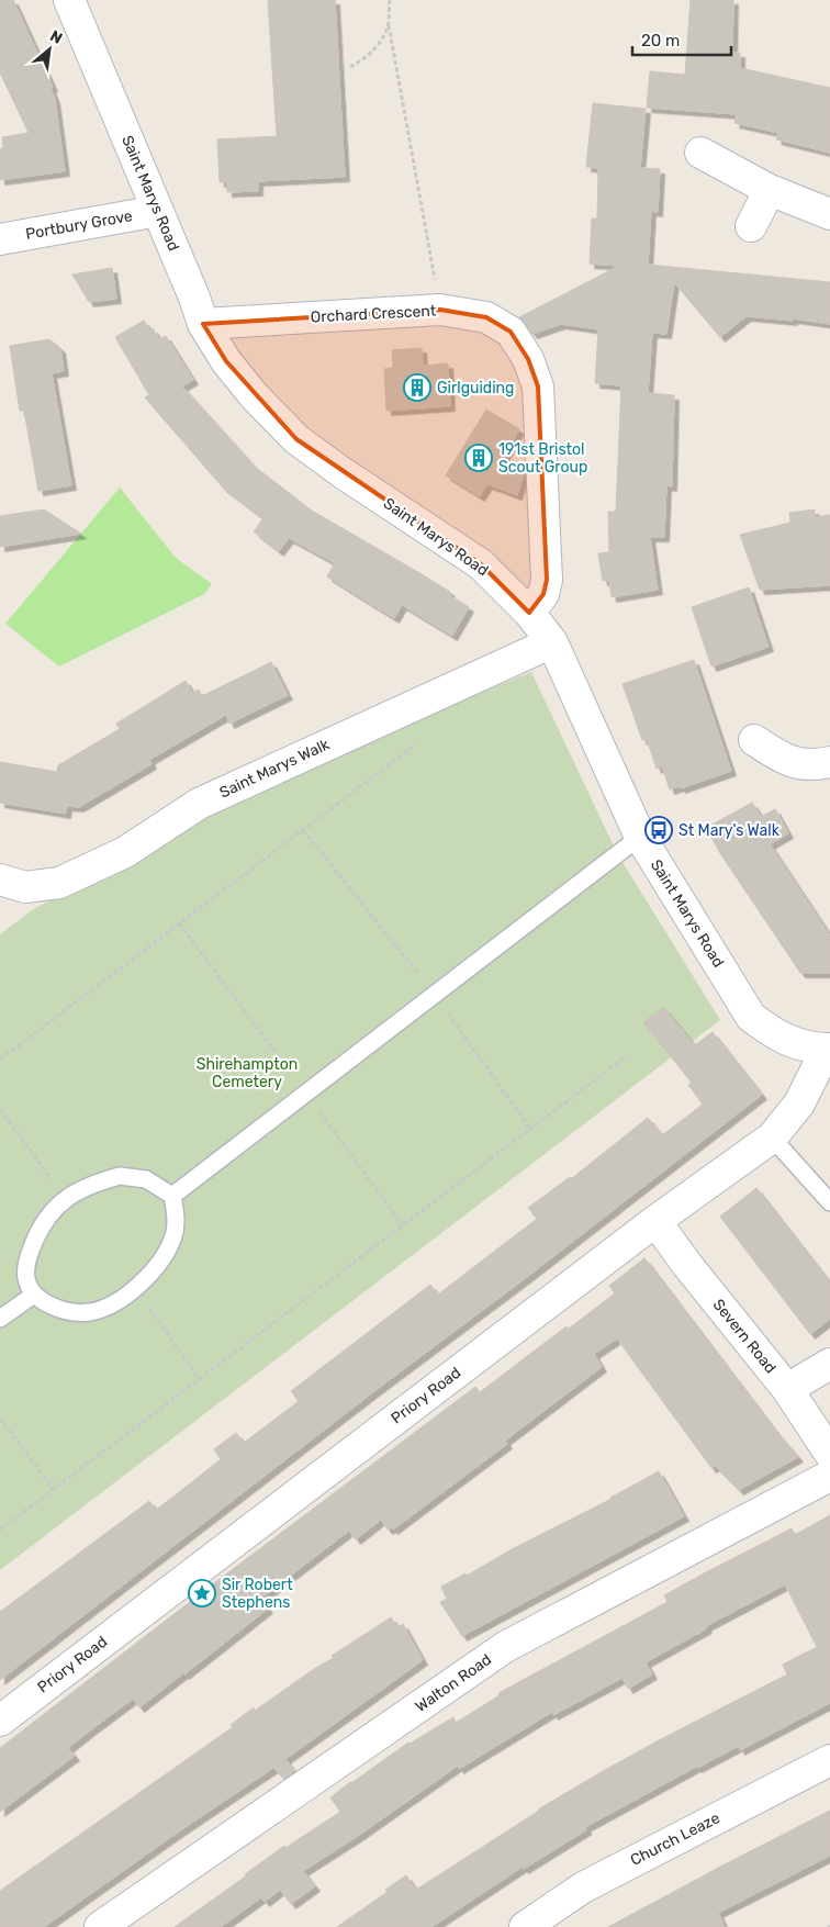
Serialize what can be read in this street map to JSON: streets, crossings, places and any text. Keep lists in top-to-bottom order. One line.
{"streets":{"street":["Saint Marys Road","Portbury Grove","Orchard Crescent","Saint Marys Walk","Severn Road","Priory Road","Walton Road","Church Leaze"]},"crossings":[["Saint Marys Road","Portbury Grove"],["Saint Marys Road","Orchard Crescent"],["Saint Marys Road","Saint Marys Walk"],["Saint Marys Road","Priory Road"],["Severn Road","Priory Road"]],"parks":["Shirehampton Cemetery"],"places":{"building":["Girlguiding","191st Bristol Scout Group"],"bus stop":["St Mary's Walk"],"place":["Sir Robert Stephens"]},"scale_bar":"20 m","north":"top right"}
